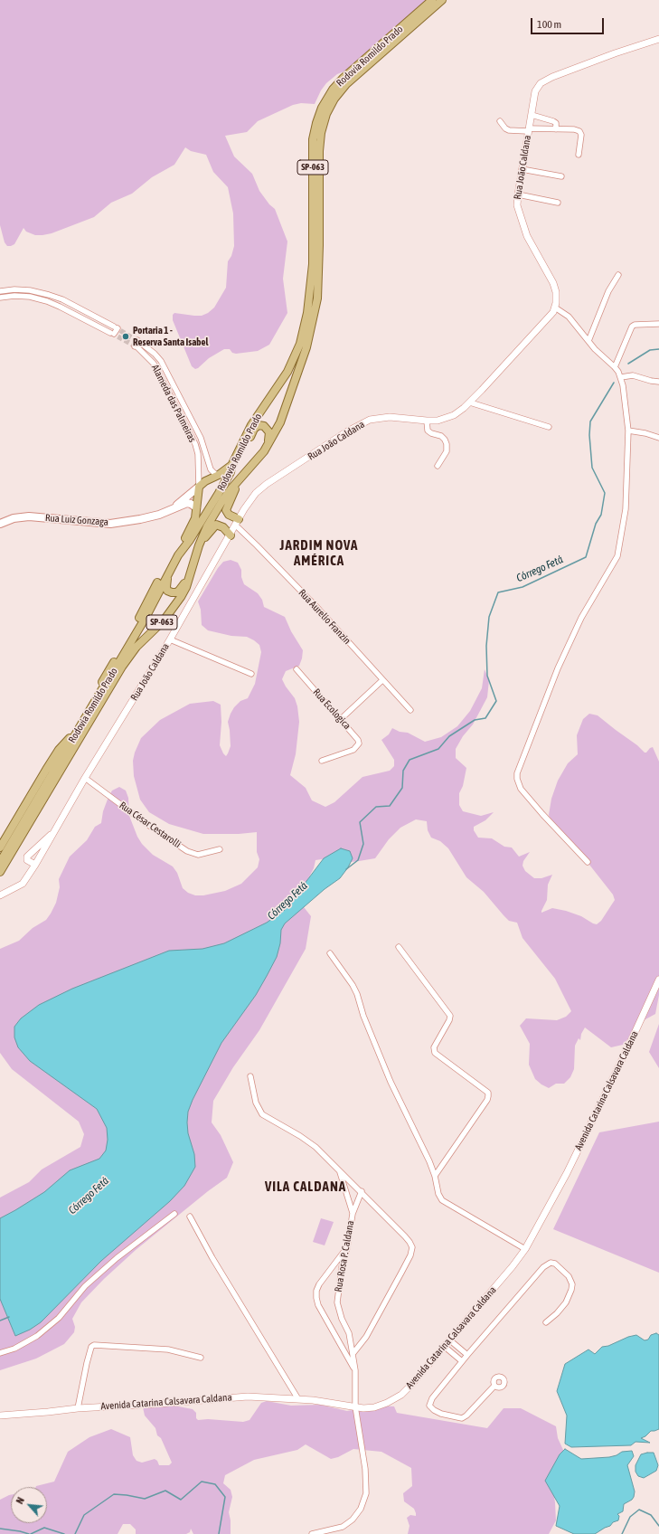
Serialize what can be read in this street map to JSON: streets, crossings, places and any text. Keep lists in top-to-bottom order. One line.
{"streets":{"main road":["Rodovia Romildo Prado","SP-063","Rua Luiz Gonzaga"],"street":["Rua João Caldana","Alameda das Palmeiras","Rua Aurelio Franzin","Rua Ecologica","Rua César Cestarolli","Avenida Catarina Calsavara Caldana","Rua Rosa P. Caldana"]},"crossings":[["Rua João Caldana","Rua Aurelio Franzin"],["Rua João Caldana","Rua César Cestarolli"],["Alameda das Palmeiras","Rua Luiz Gonzaga"],["Avenida Catarina Calsavara Caldana","Rua Rosa P. Caldana"]],"districts":["JARDIM NOVA AMÉRICA","VILA CALDANA"],"water":["Córrego Fetá"],"places":["Portaria 1 - Reserva Santa Isabel"],"scale_bar":"100 m","north":"top left"}
